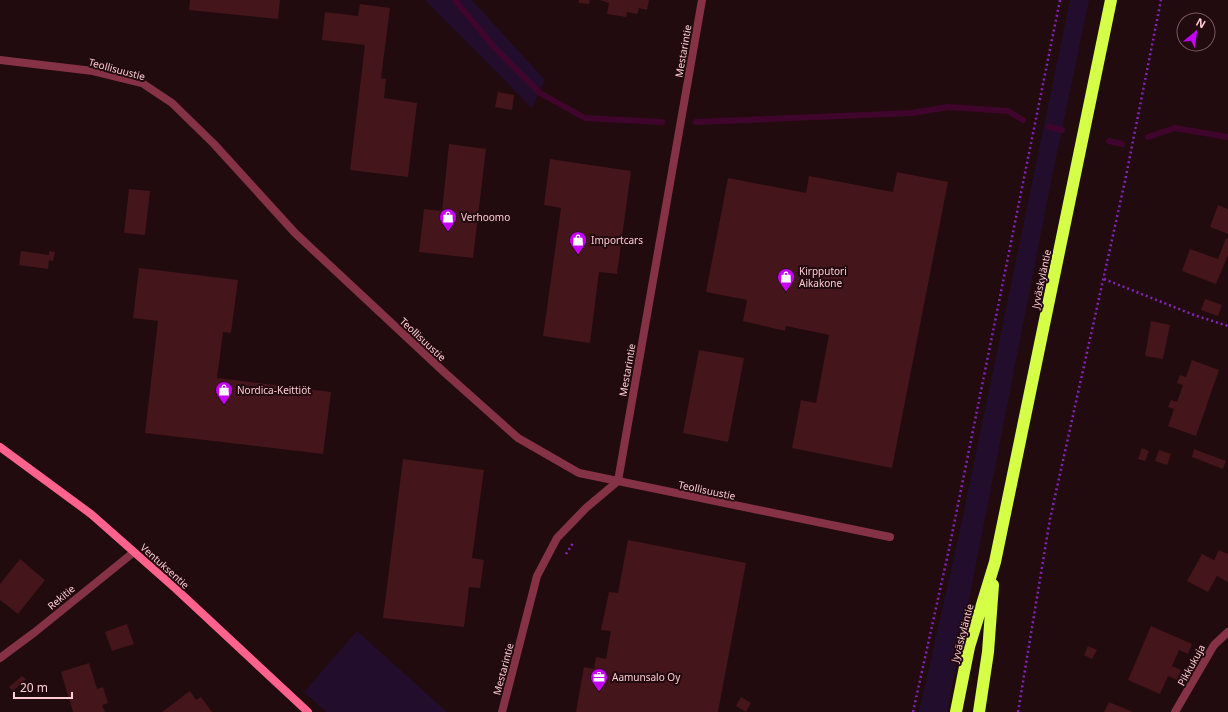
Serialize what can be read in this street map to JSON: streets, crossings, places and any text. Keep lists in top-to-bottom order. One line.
{"streets":{"highway":["Jyväskyläntie"],"main road":["Ventuksentie"],"street":["Mestarintie","Teollisuustie","Rekitie","Pikkukuja"]},"crossings":[["Mestarintie","Teollisuustie"],["Ventuksentie","Rekitie"]],"places":{"shop":["Verhoomo","Importcars","Kirpputori Aikakone","Nordica-Keittiöt"],"office":["Aamunsalo Oy"]},"scale_bar":"20 m","north":"top right"}
